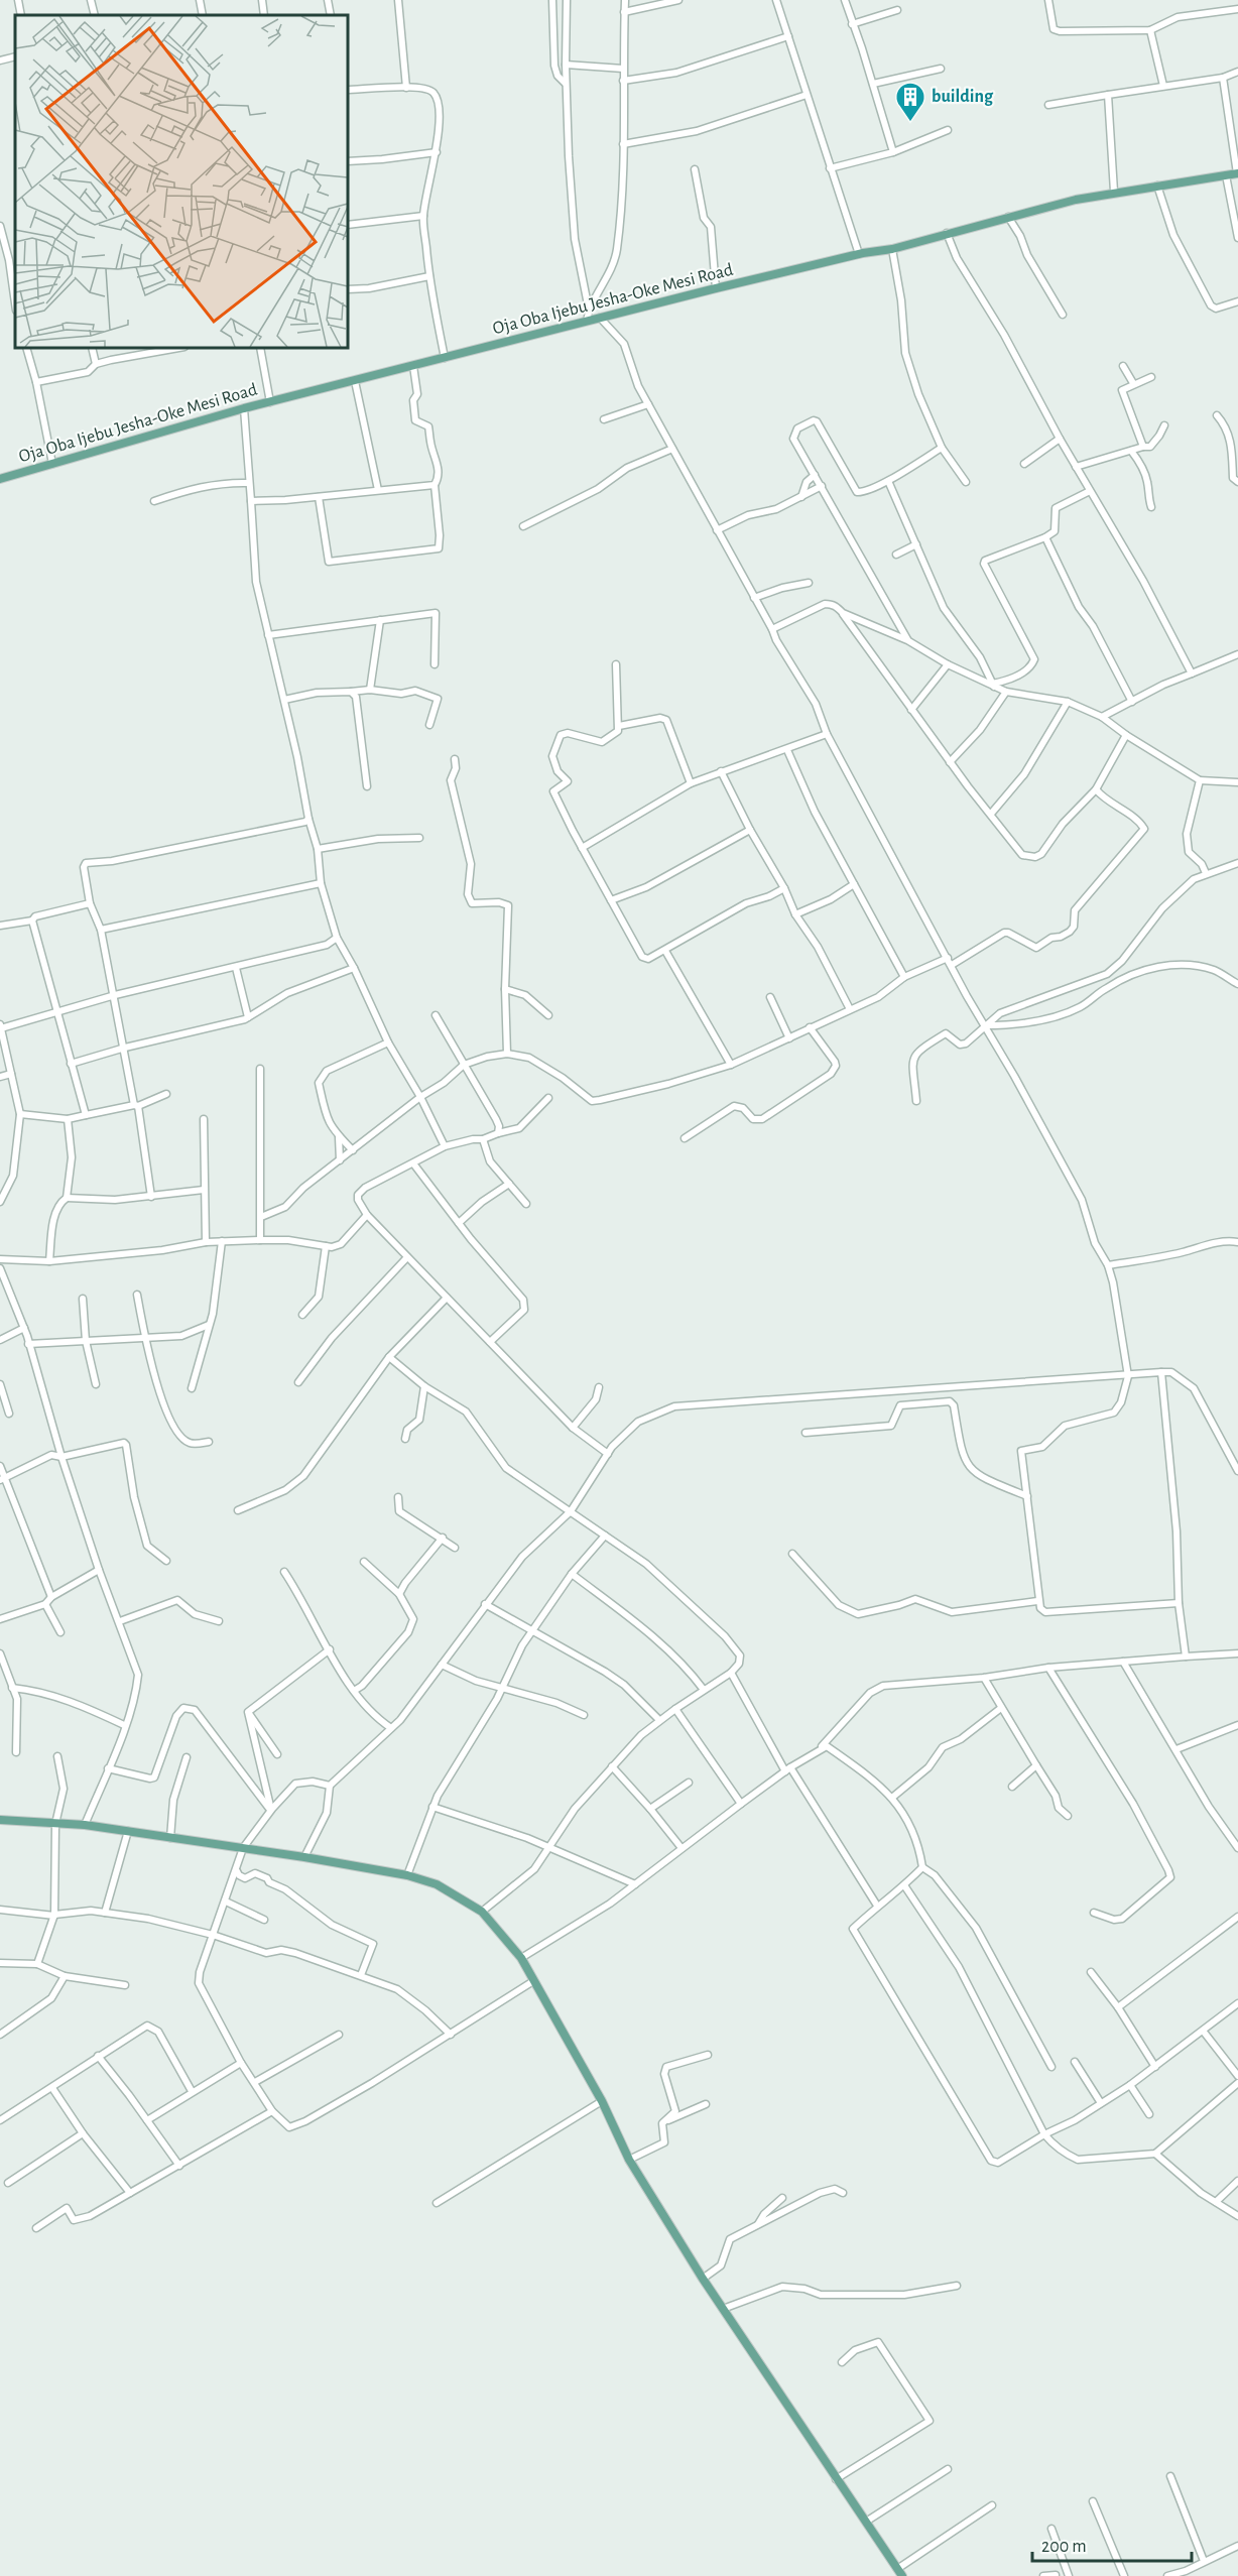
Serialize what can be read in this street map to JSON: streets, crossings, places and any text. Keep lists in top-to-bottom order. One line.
{"streets":{"main road":["Oja Oba Ijebu Jesha-Oke Mesi Road"]},"places":{"building":["building"]},"scale_bar":"200 m"}
